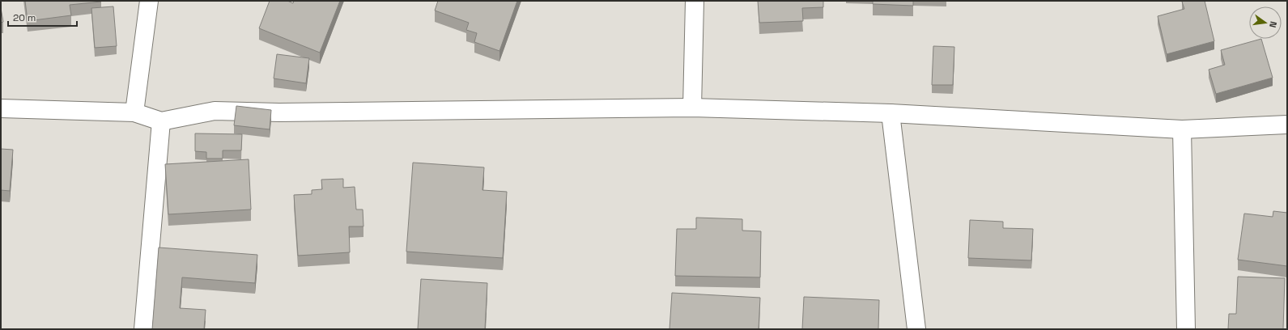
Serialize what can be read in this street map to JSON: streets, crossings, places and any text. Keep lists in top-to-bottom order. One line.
{"scale_bar":"20 m","north":"right"}
